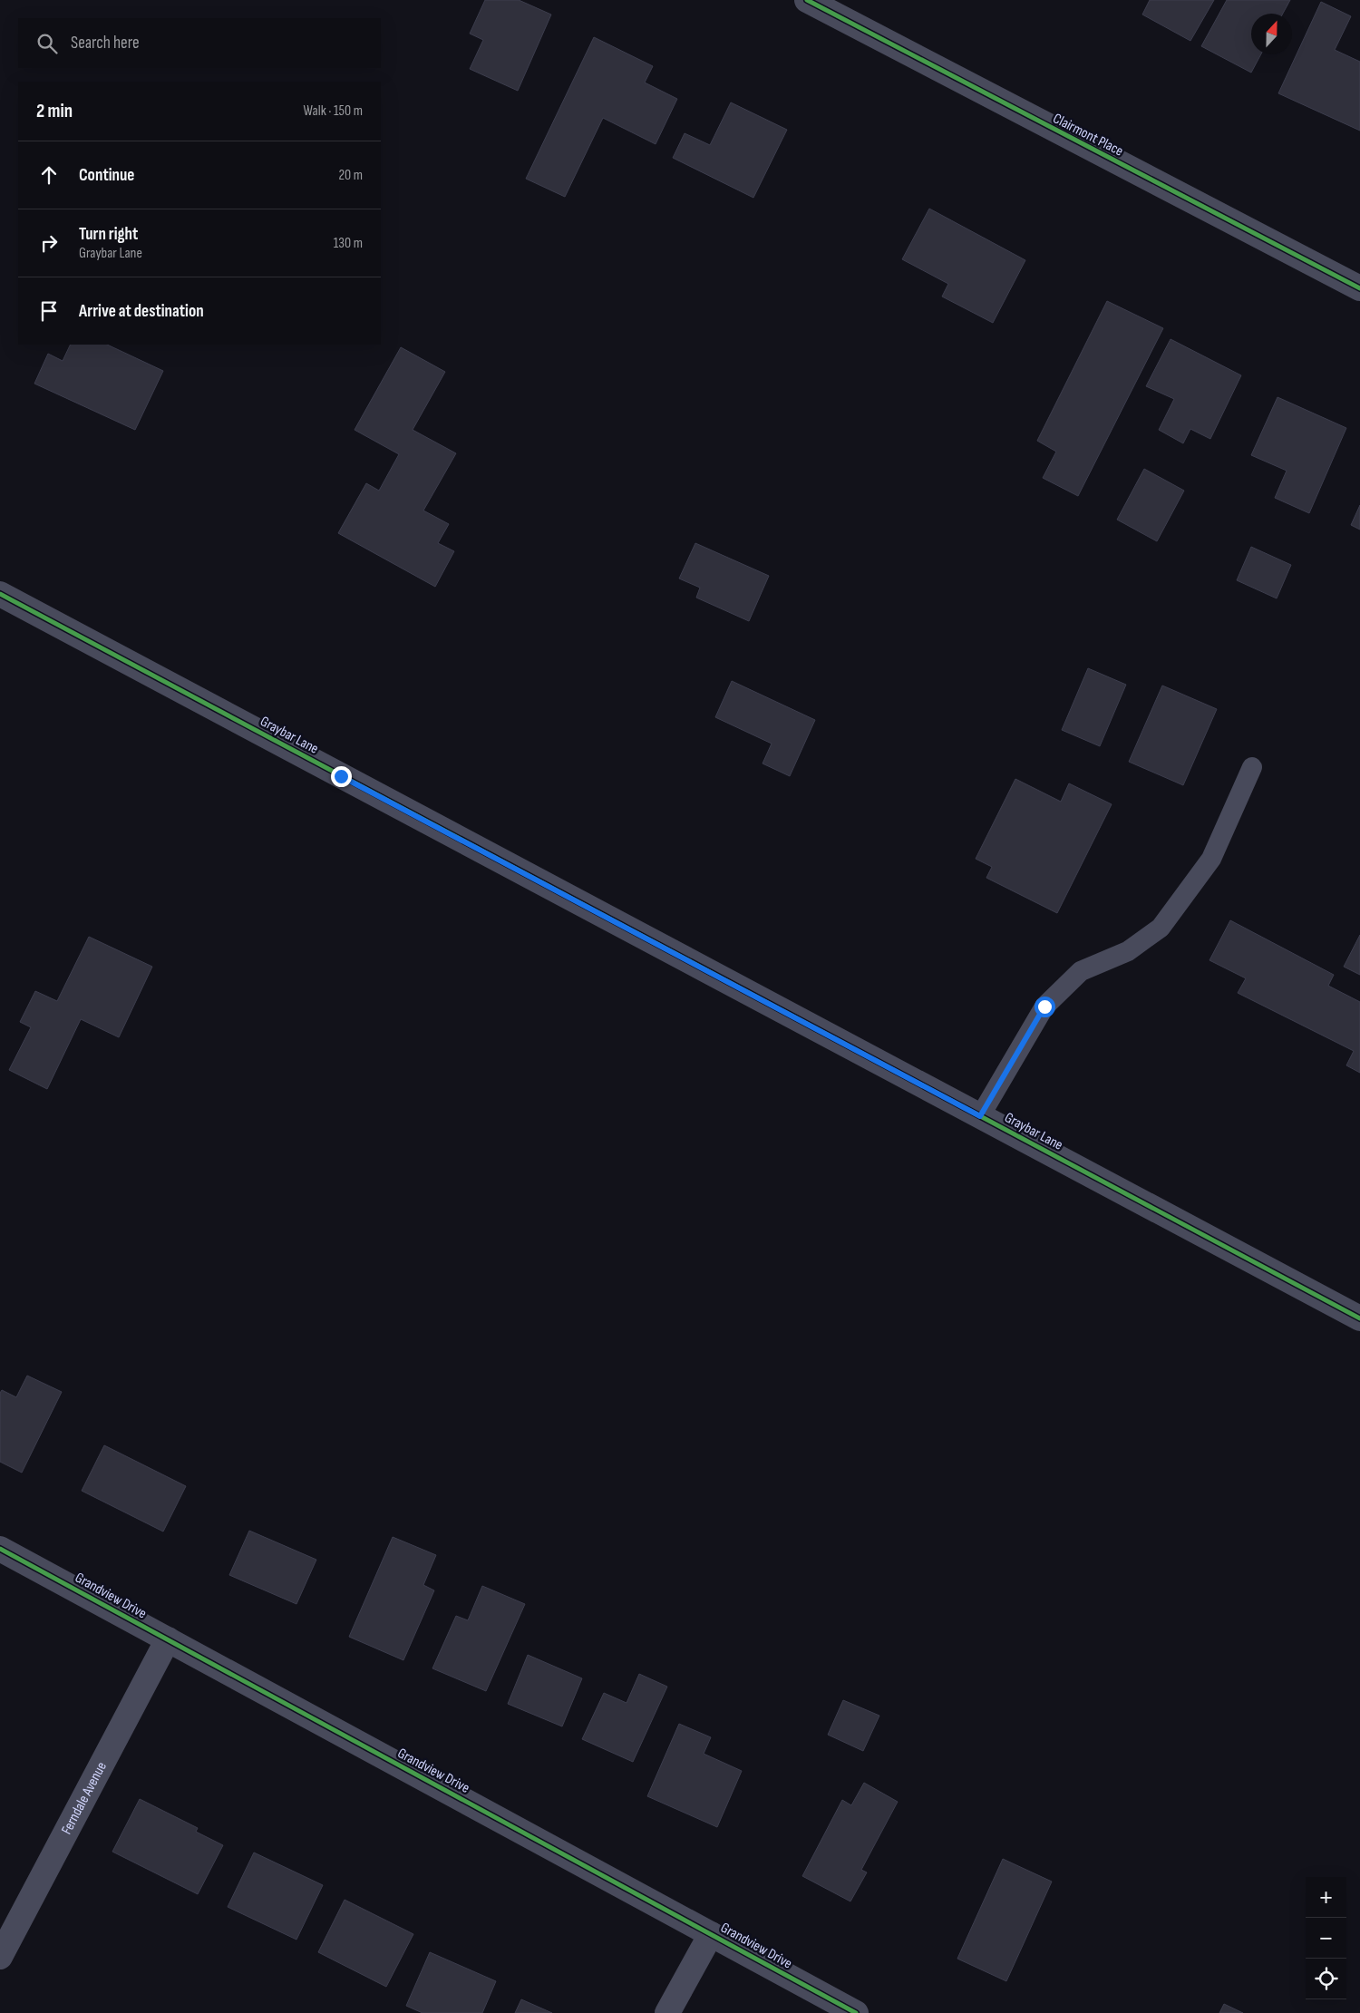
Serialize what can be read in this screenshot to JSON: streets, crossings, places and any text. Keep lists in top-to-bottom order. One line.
{"streets":{"street":["Clairmont Place","Graybar Lane","Grandview Drive","Ferndale Avenue"]},"crossings":[["Grandview Drive","Ferndale Avenue"]],"north":"top","page":{"search":"Search here","heading":["2 min","Walk · 150 m"],"list":[["Continue","20 m"],["Turn right","Graybar Lane","130 m"],"Arrive at destination"],"map_buttons":["+","−"]}}
